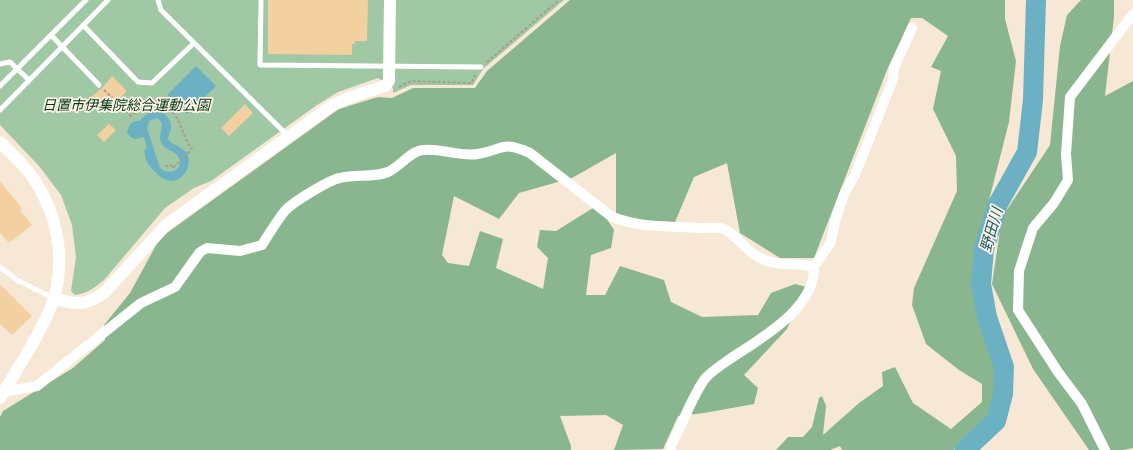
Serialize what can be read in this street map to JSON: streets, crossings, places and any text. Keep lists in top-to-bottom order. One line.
{"water":["野田川"],"parks":["日置市伊集院総合運動公園"]}
